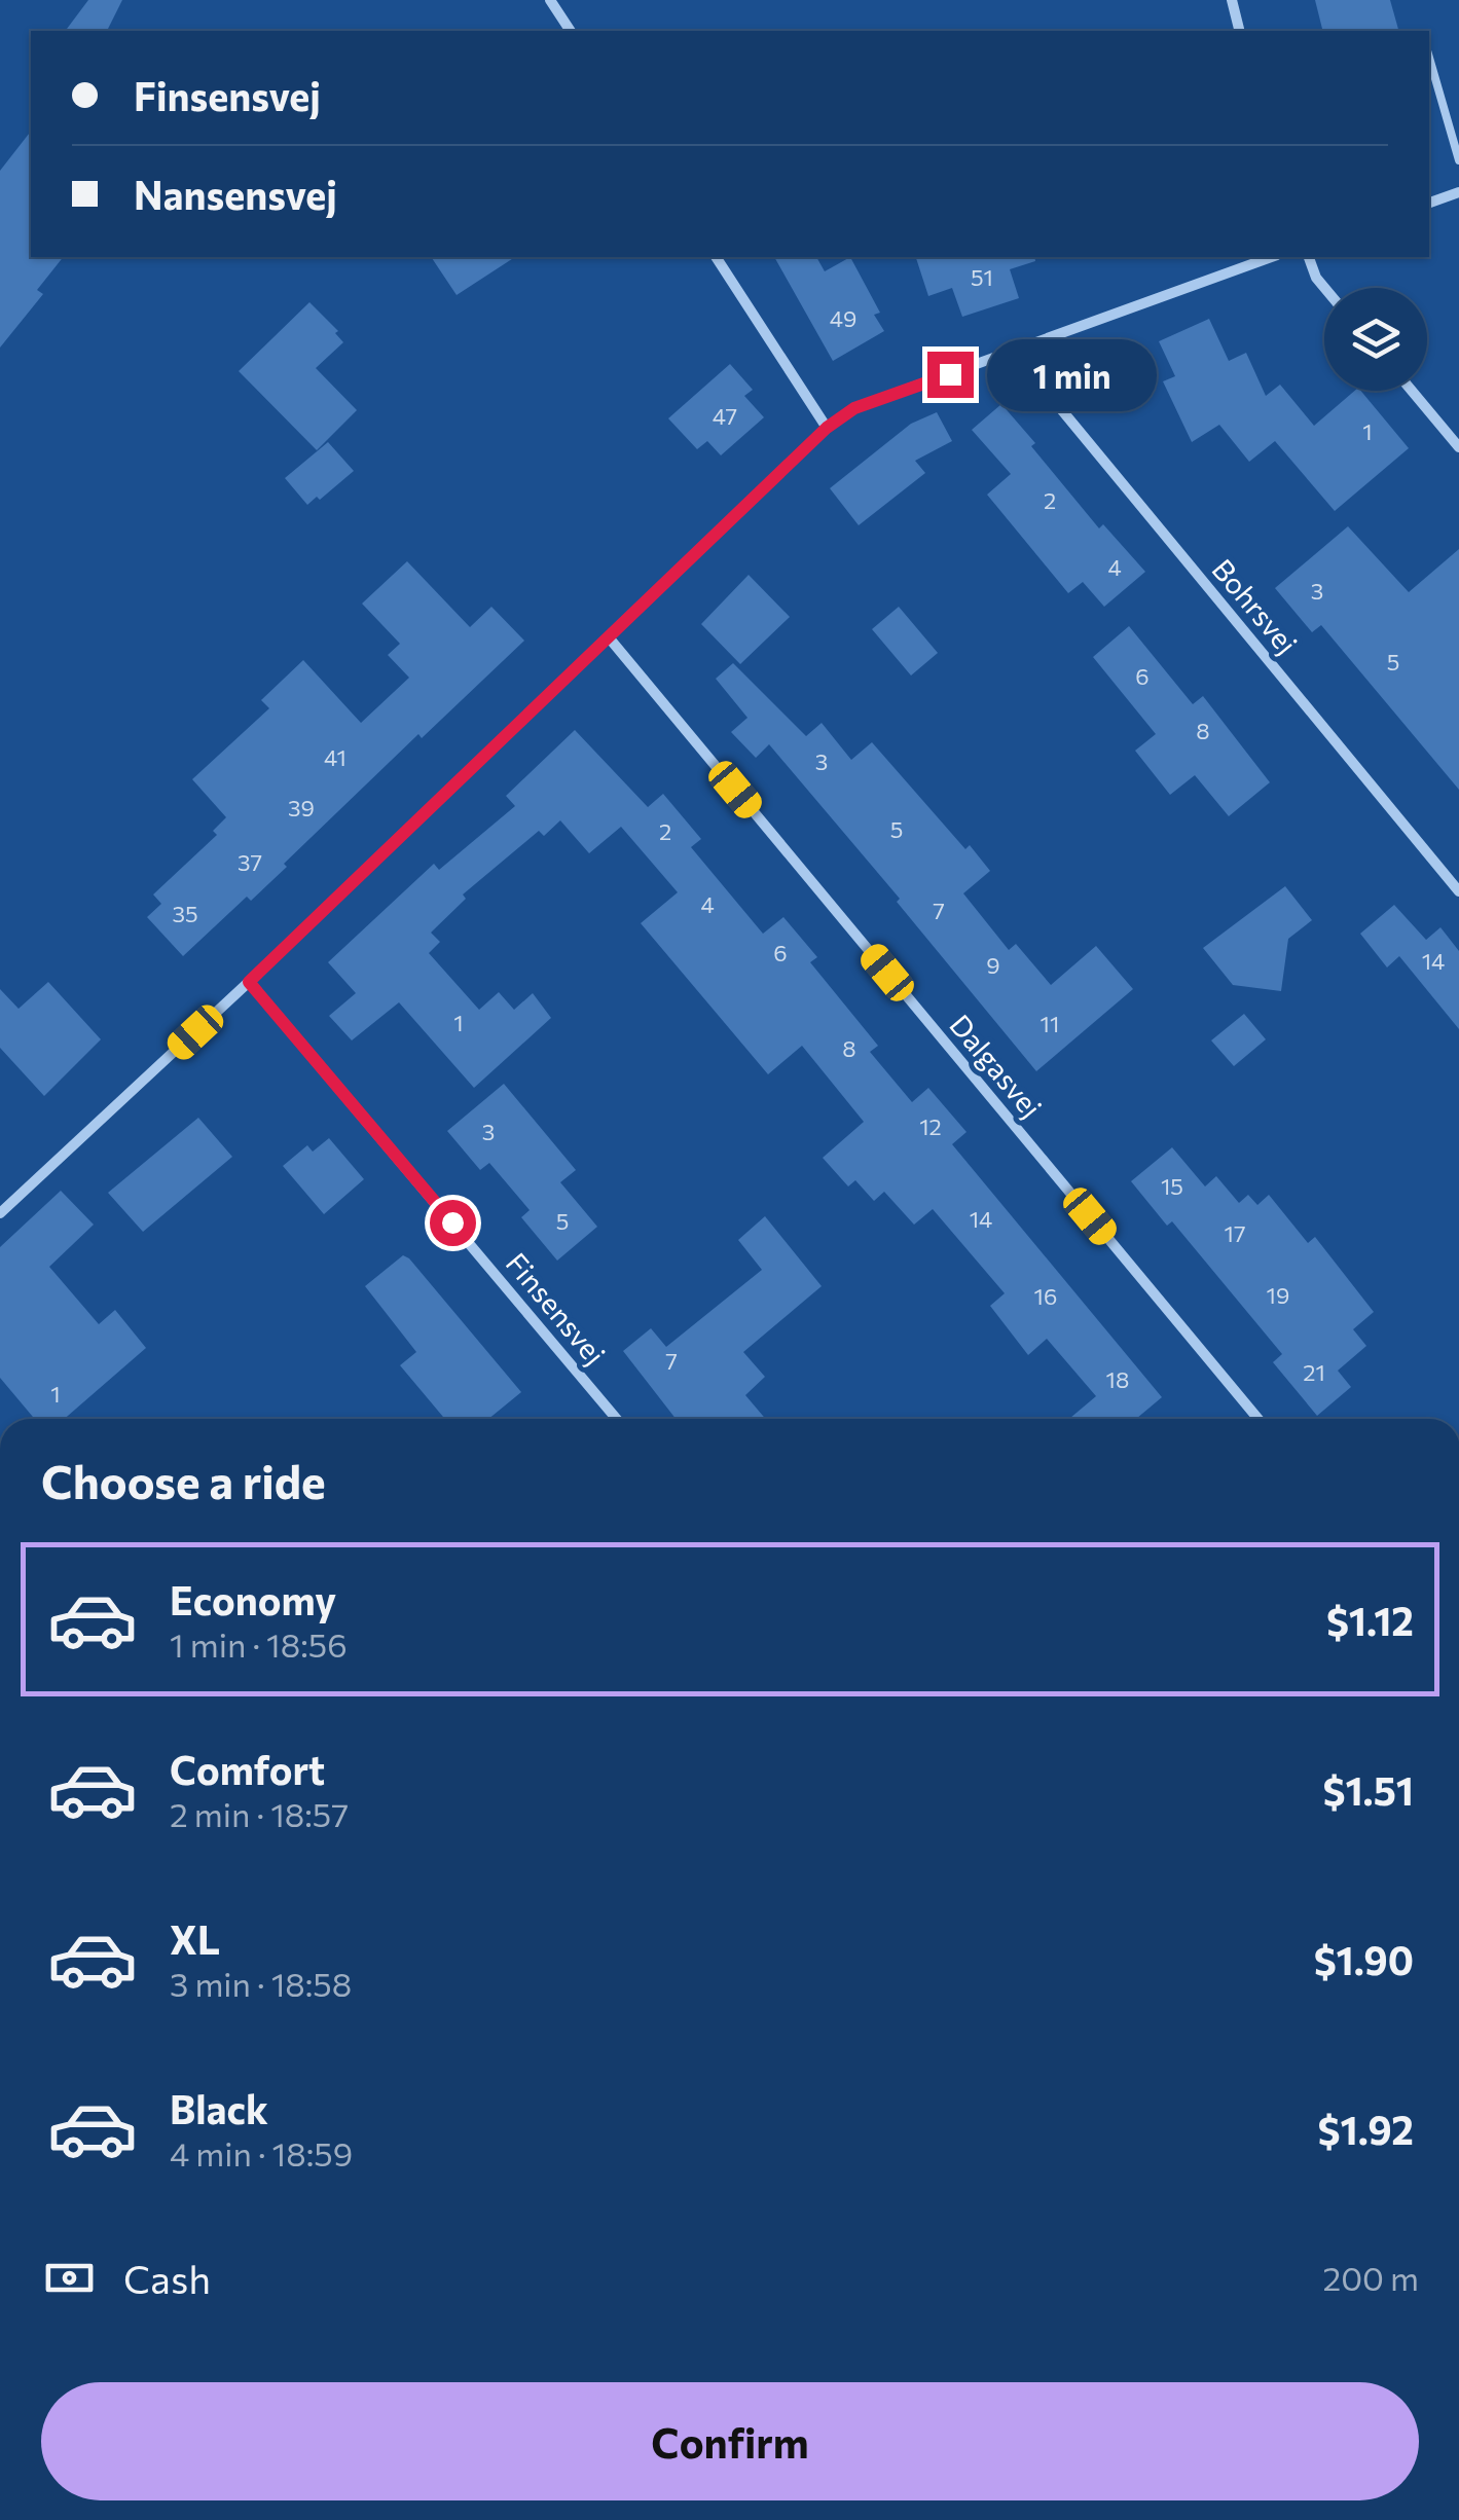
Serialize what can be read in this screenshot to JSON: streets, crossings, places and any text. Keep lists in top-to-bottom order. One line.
{"streets":{"street":["Bohrsvej","Dalgasvej","Finsensvej"]},"house_numbers":["51","49","47","1","2","4","3","5","6","8","41","3","39","5","2","37","4","7","35","6","14","9","1","11","8","12","3","15","14","5","17","19","16","7","21","18","1"],"page":{"banner":["Finsensvej","Nansensvej"],"bubble":"1 min","heading":"Choose a ride","list":[{"name":"Economy","note":"1 min · 18:56","value":"$1.12"},{"name":"Comfort","note":"2 min · 18:57","value":"$1.51"},{"name":"XL","note":"3 min · 18:58","value":"$1.90"},{"name":"Black","note":"4 min · 18:59","value":"$1.92"}],"pay":["Cash","200 m"],"buttons":"Confirm"}}
